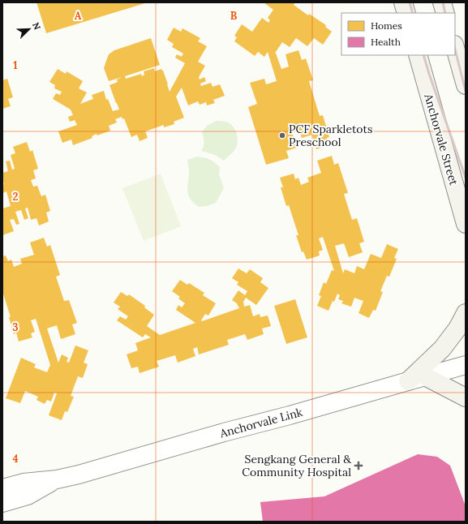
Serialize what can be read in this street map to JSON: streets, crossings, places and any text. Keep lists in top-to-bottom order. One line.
{"streets":{"street":["Anchorvale Street","Anchorvale Link"]},"places":{"other":["PCF Sparkletots Preschool"],"health":["Sengkang General & Community Hospital"]},"legend":["Homes","Health"],"north":"top right","grid":{"columns":["A","B"],"rows":["1","2","3","4"]}}
